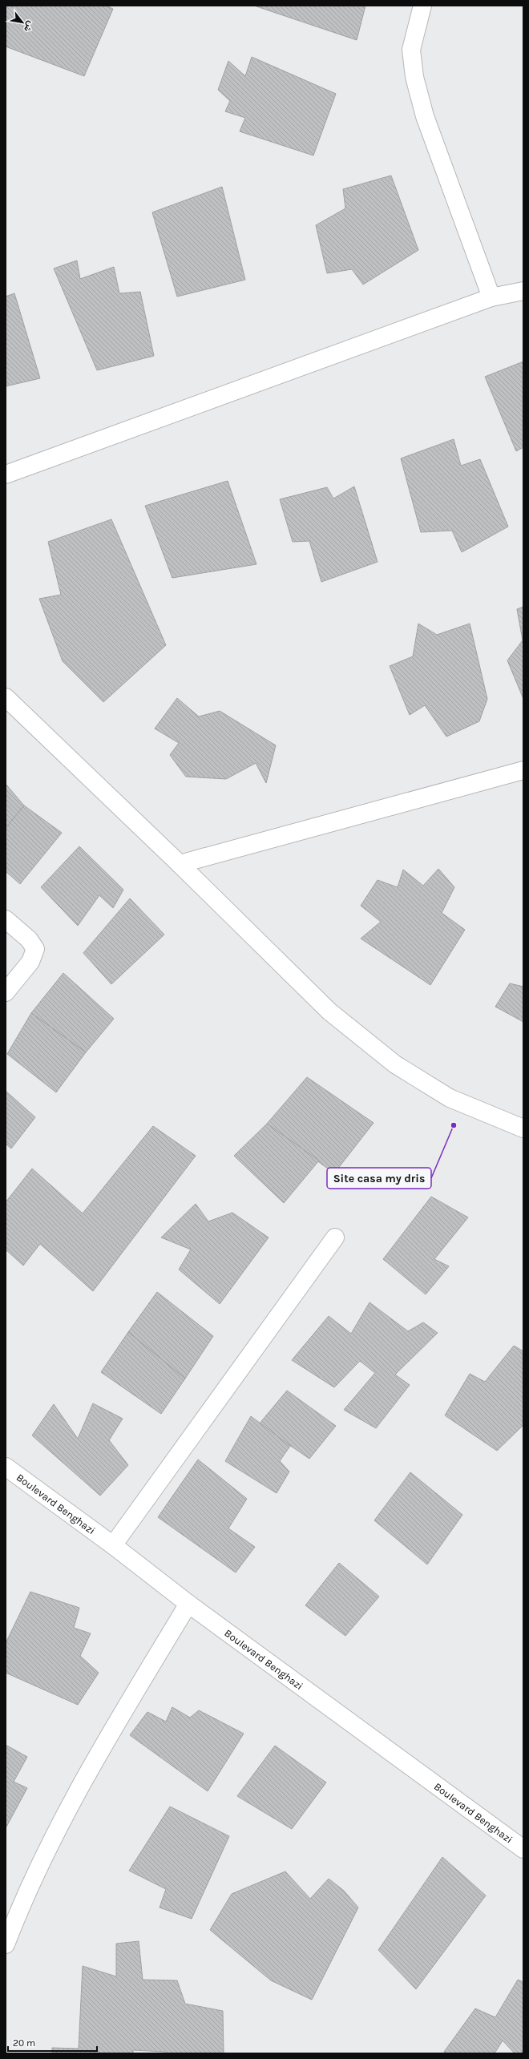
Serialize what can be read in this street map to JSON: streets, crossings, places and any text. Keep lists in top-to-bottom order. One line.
{"streets":{"street":["Boulevard Benghazi"]},"places":["Site casa my dris"],"scale_bar":"20 m","north":"bottom right"}
